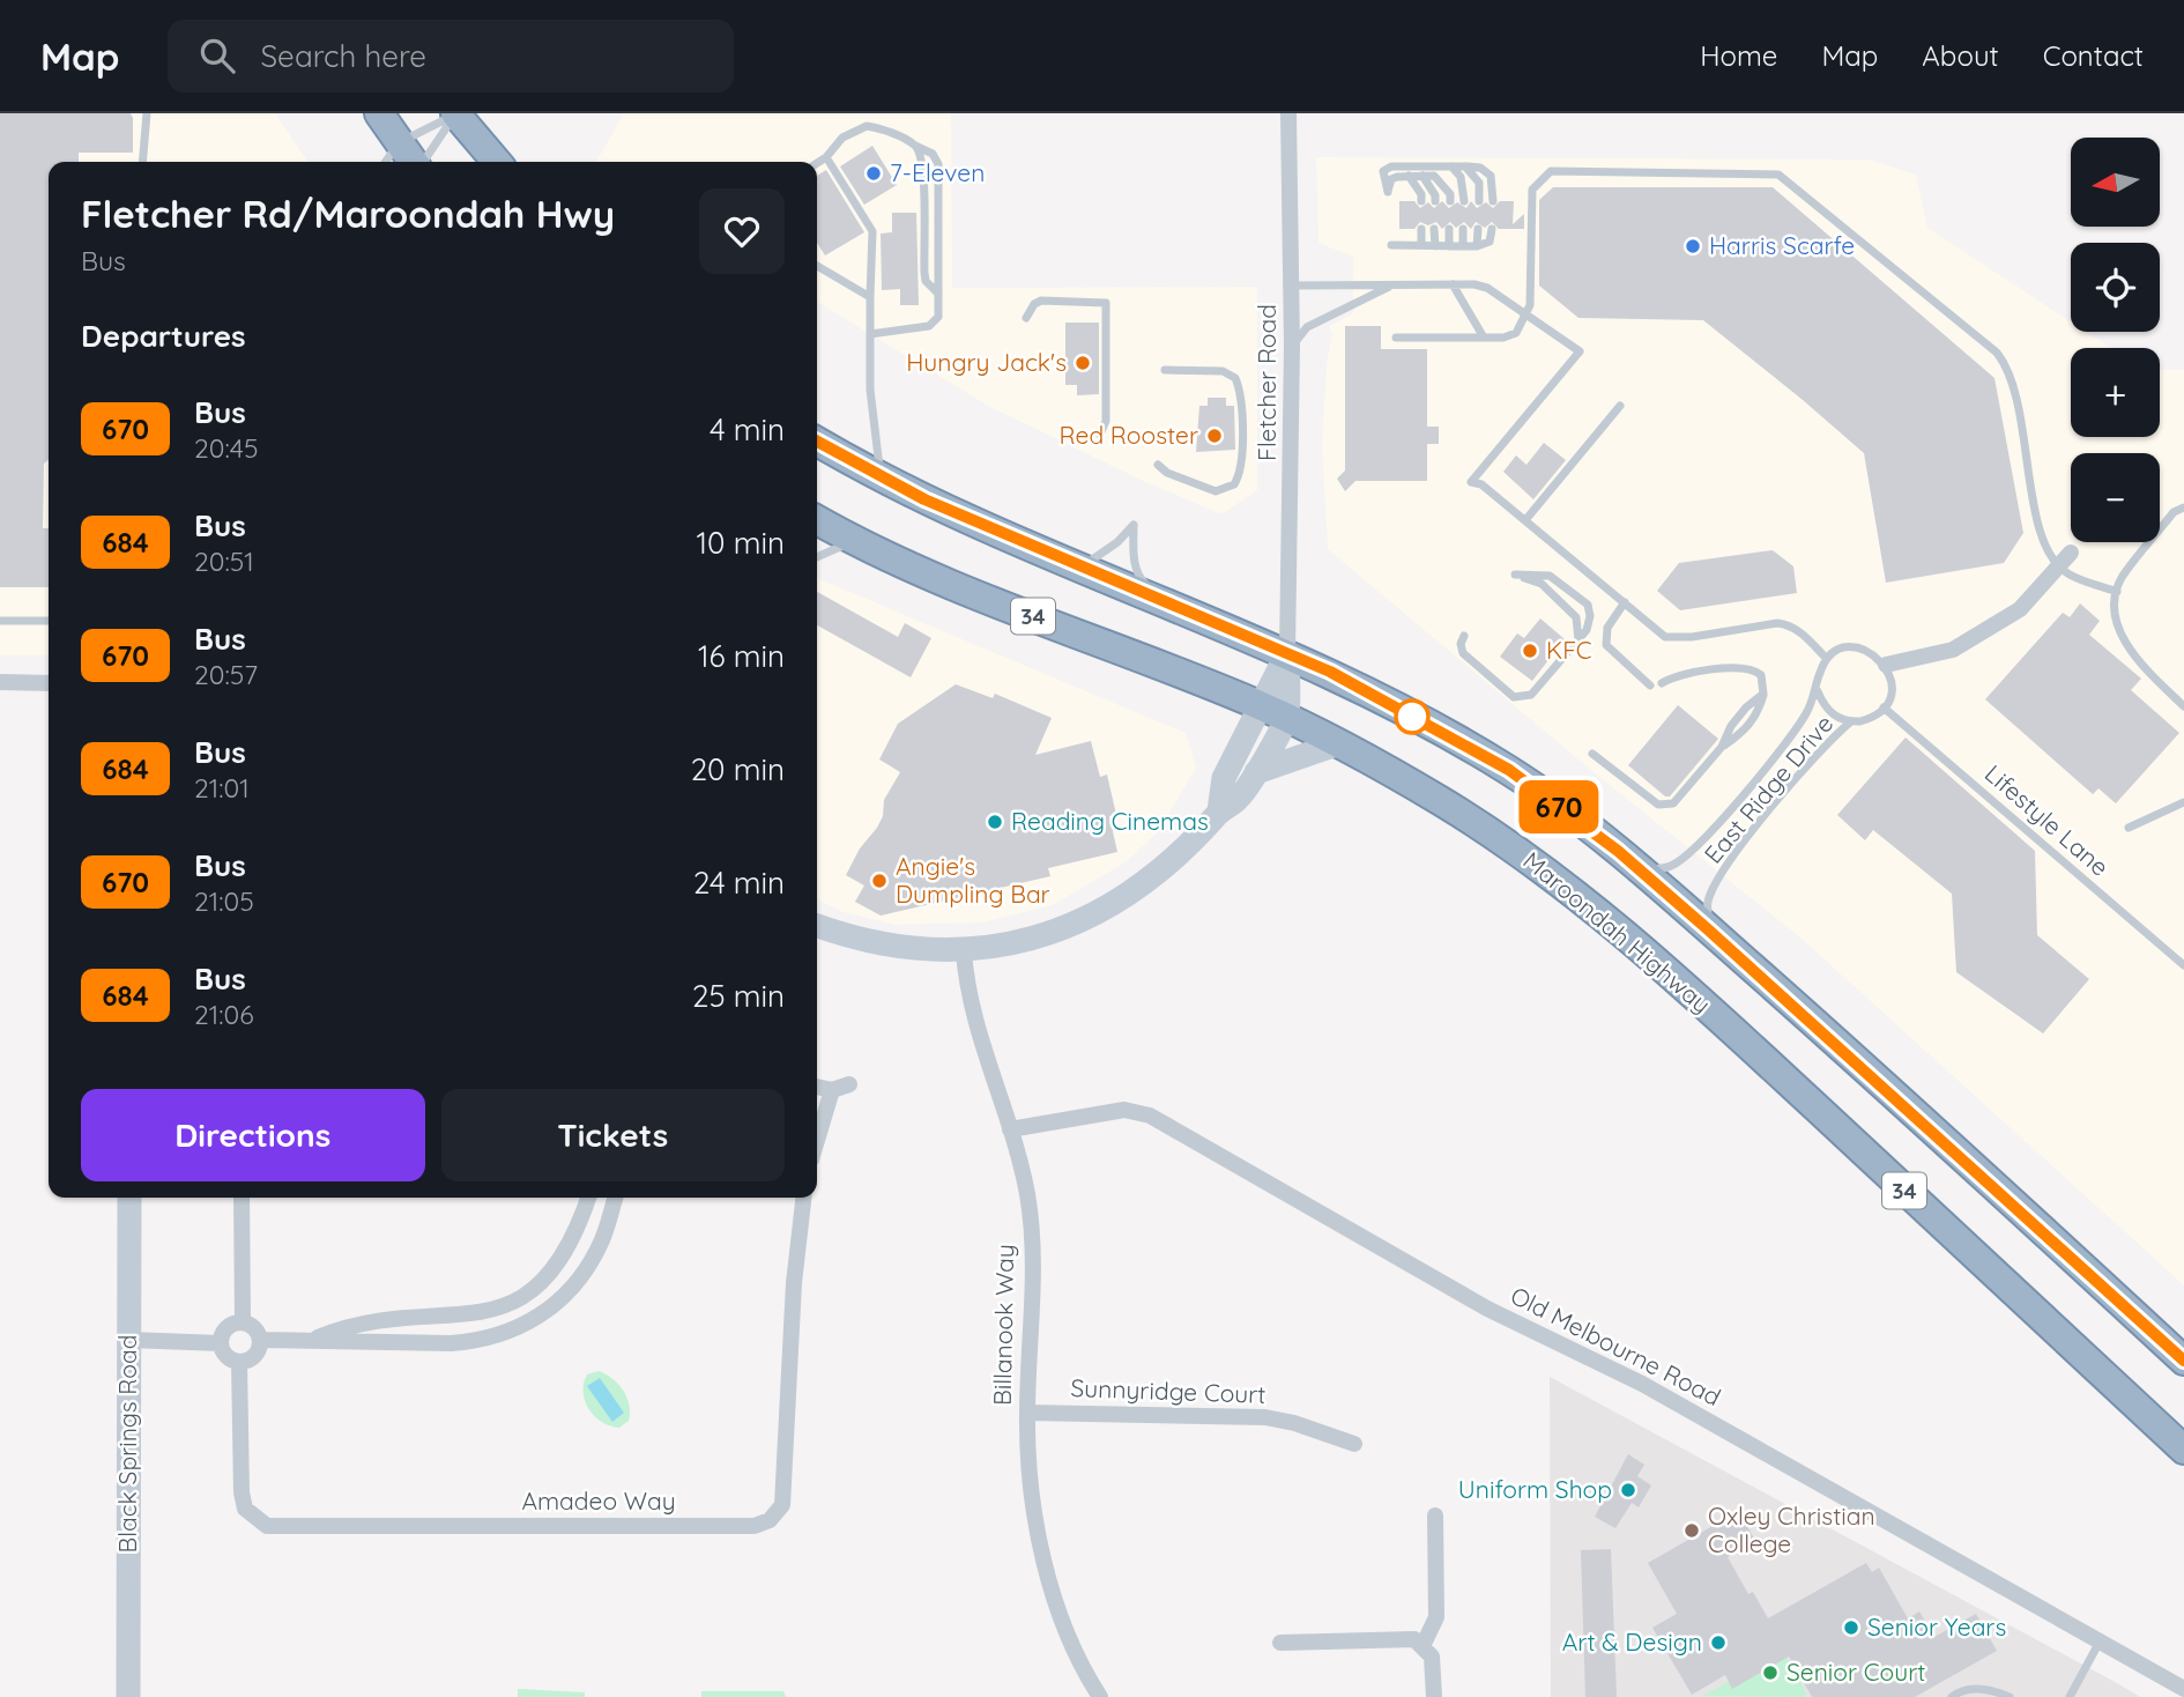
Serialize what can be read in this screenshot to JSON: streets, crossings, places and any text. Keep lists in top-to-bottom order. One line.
{"streets":{"highway":["34","Maroondah Highway"],"main road":["Black Springs Road"],"street":["Fletcher Road","Billanook Way","Old Melbourne Road","Sunnyridge Court","Amadeo Way"],"lane":["East Ridge Drive","Lifestyle Lane"]},"crossings":[["Fletcher Road","34"],["34","East Ridge Drive"],["East Ridge Drive","Lifestyle Lane"],["Billanook Way","Old Melbourne Road"],["Billanook Way","Sunnyridge Court"]],"places":["7-Eleven","Harris Scarfe","Hungry Jack's","Red Rooster","KFC","Reading Cinemas","Angie's Dumpling Bar","Uniform Shop","Oxley Christian College","Senior Years","Art & Design","Senior Court"],"lines":["bus line 670"],"north":"left","page":{"header":"Map","search":"Search here","nav":["Home","Map","About","Contact"],"on_map":"670","map_buttons":["+","−"],"heading":[["Fletcher Rd/Maroondah Hwy","Bus"],"Departures"],"list":[{"mark":"670","name":"Bus","note":"20:45","value":"4 min"},{"mark":"684","name":"Bus","note":"20:51","value":"10 min"},{"mark":"670","name":"Bus","note":"20:57","value":"16 min"},{"mark":"684","name":"Bus","note":"21:01","value":"20 min"},{"mark":"670","name":"Bus","note":"21:05","value":"24 min"},{"mark":"684","name":"Bus","note":"21:06","value":"25 min"}],"buttons":["Directions","Tickets"]}}
